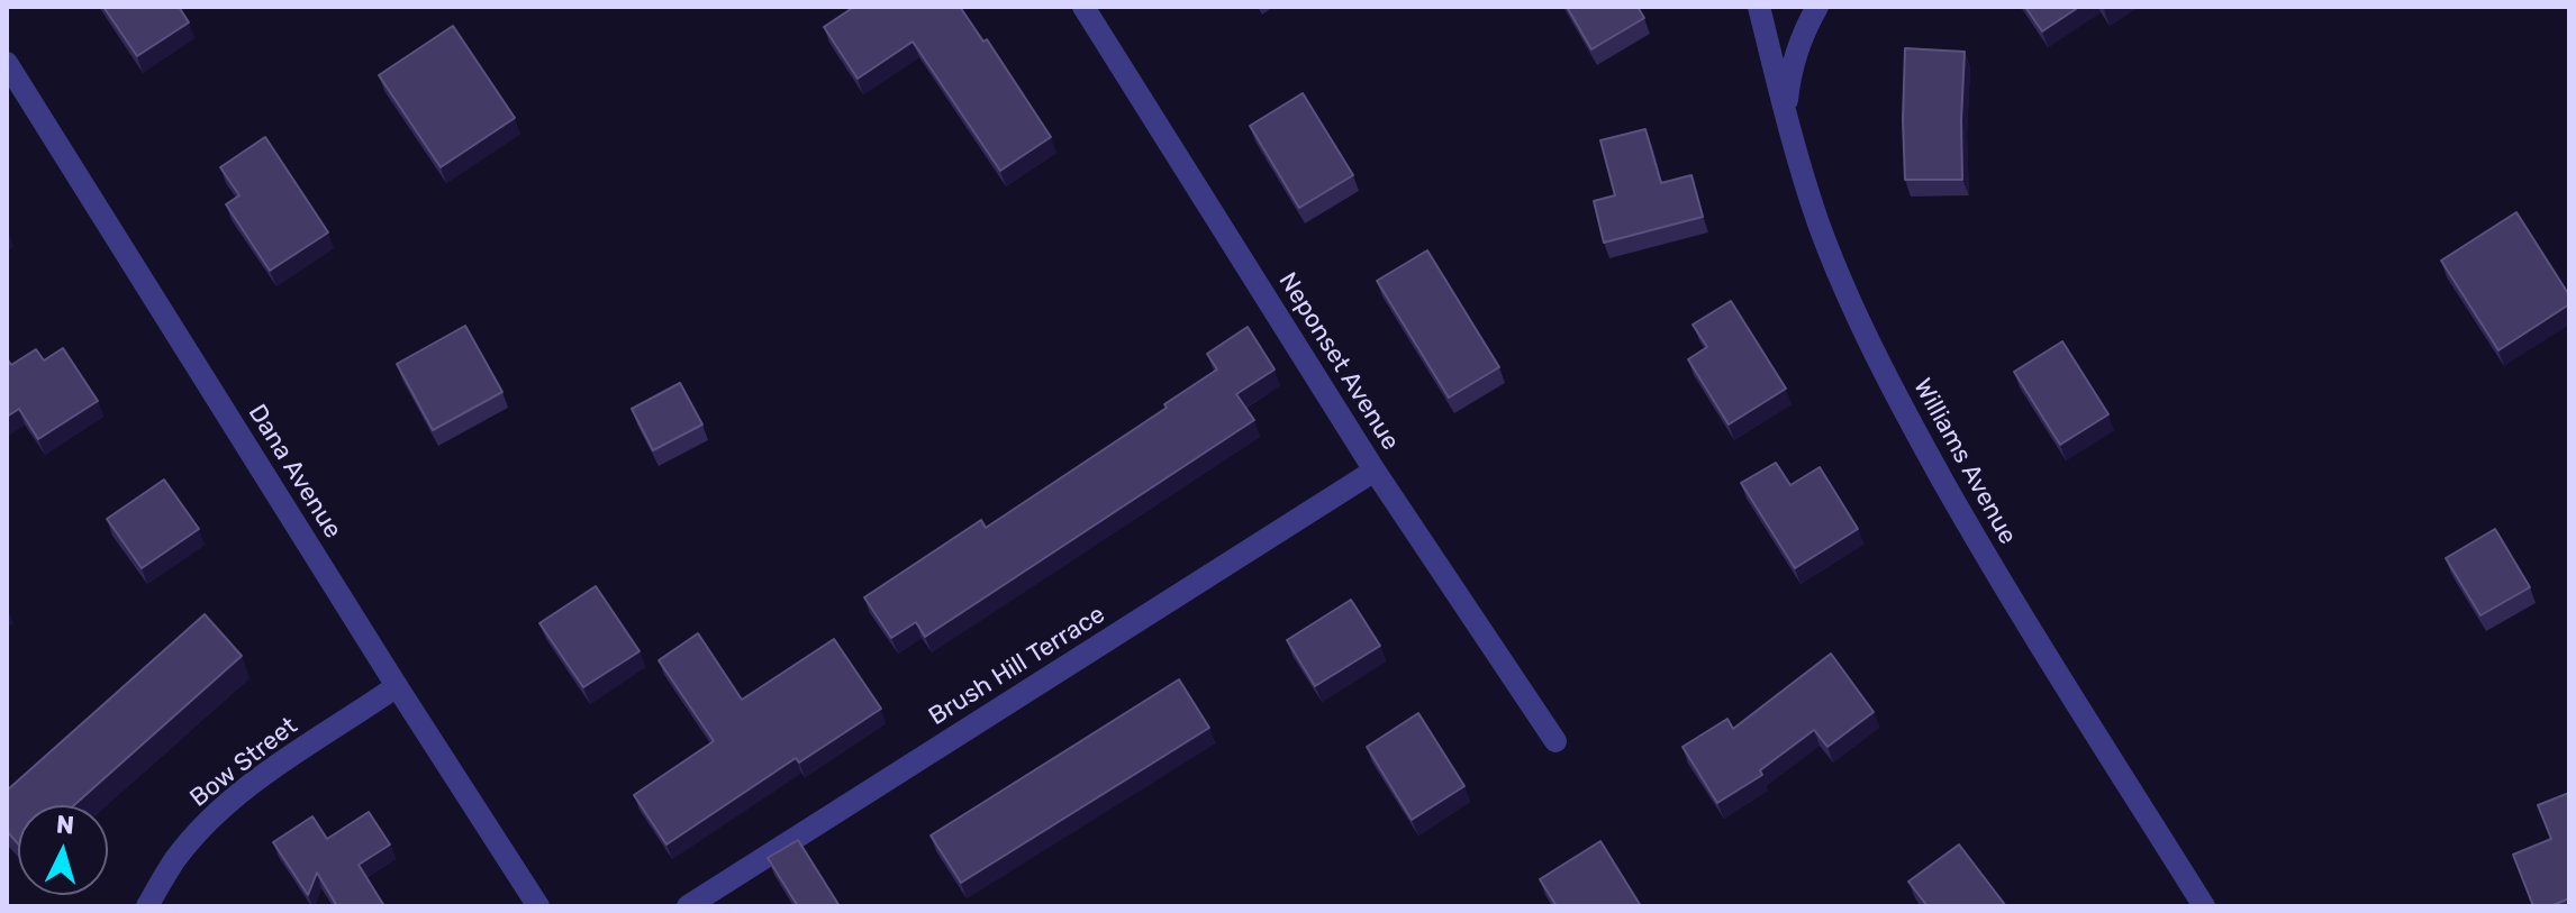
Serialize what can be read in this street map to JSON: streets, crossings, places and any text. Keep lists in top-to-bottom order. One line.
{"streets":{"street":["Neponset Avenue","Williams Avenue","Dana Avenue","Brush Hill Terrace","Bow Street"]},"crossings":[["Neponset Avenue","Brush Hill Terrace"],["Dana Avenue","Bow Street"]],"north":"top"}
